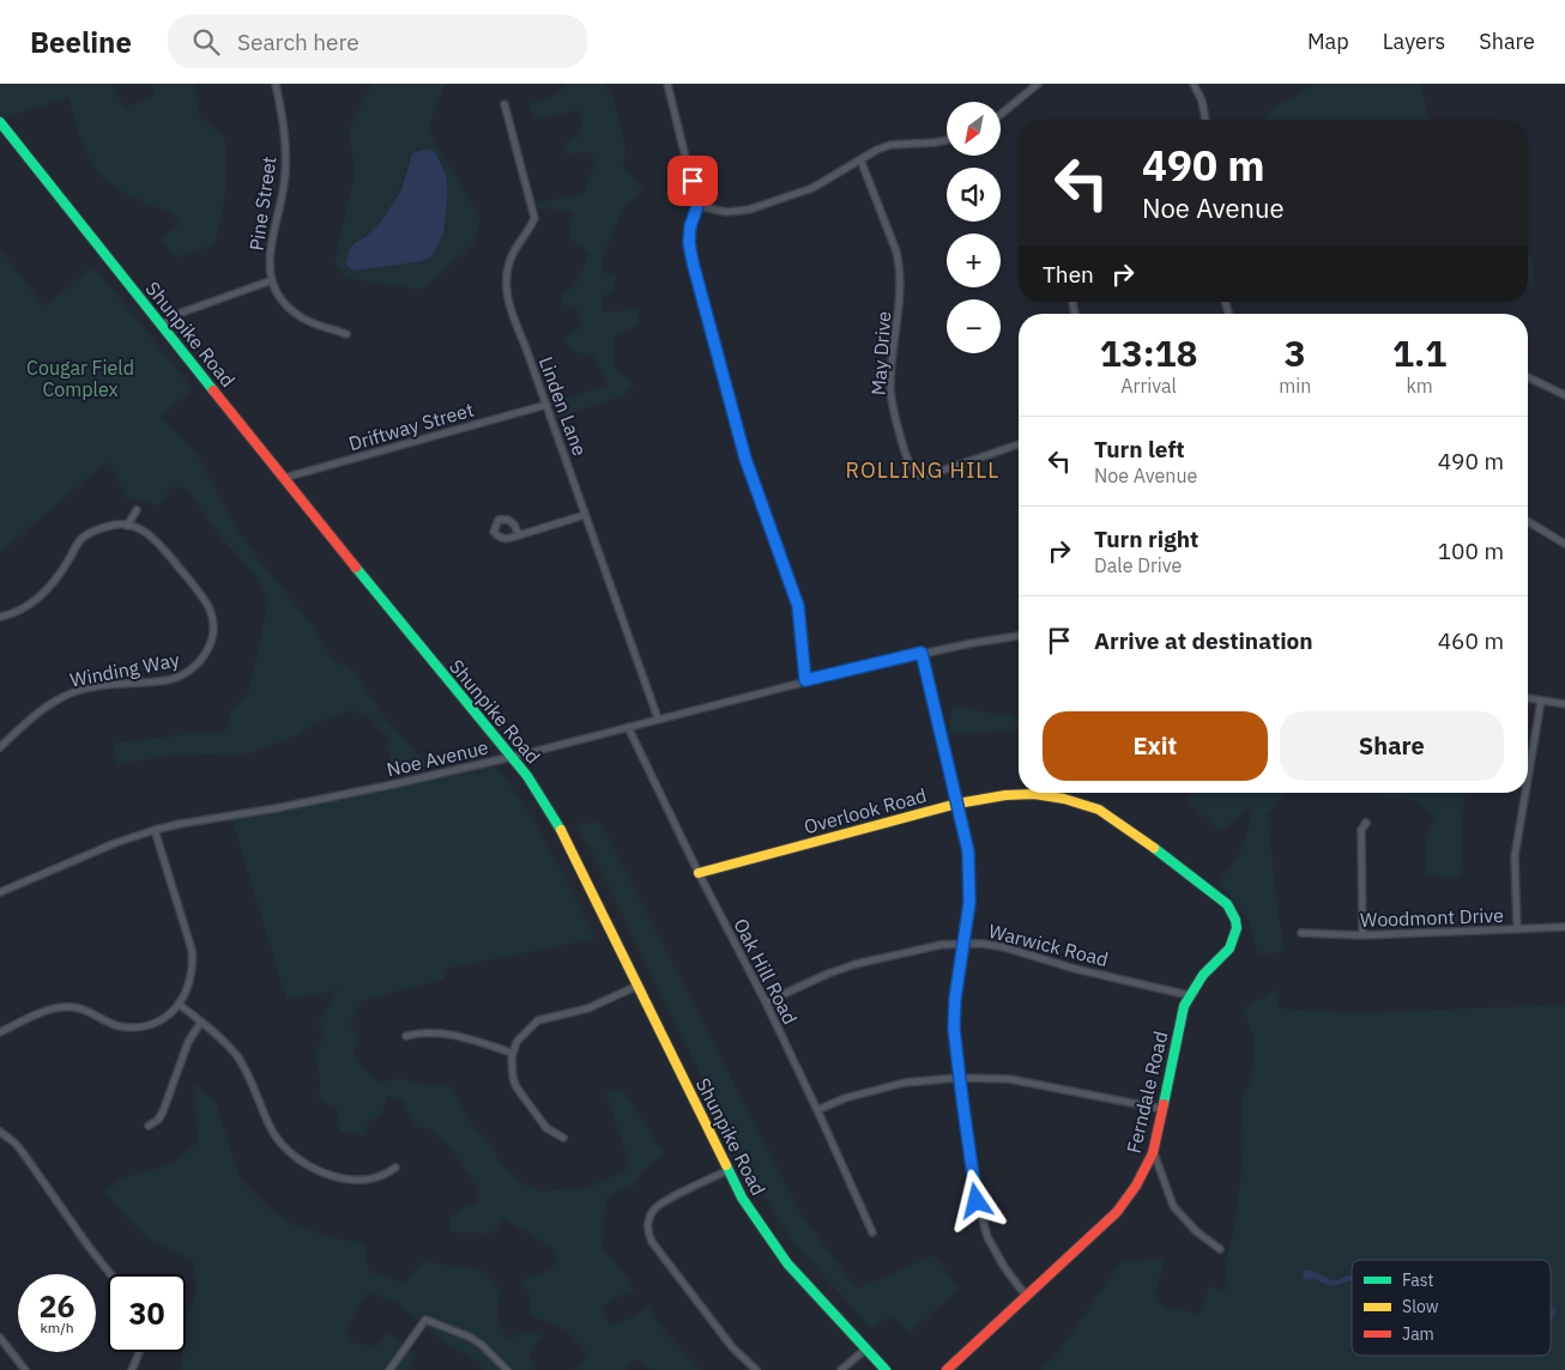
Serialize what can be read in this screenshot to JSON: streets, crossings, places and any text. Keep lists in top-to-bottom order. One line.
{"streets":{"main road":["Shunpike Road","Overlook Road","Ferndale Road"],"street":["Pine Street","May Drive","Linden Lane","Driftway Street","Winding Way","Noe Avenue","Woodmont Drive","Warwick Road","Oak Hill Road"]},"crossings":[["Pine Street","Shunpike Road"],["Shunpike Road","Driftway Street"],["Shunpike Road","Noe Avenue"],["Linden Lane","Driftway Street"],["Linden Lane","Noe Avenue"],["Noe Avenue","Oak Hill Road"],["Overlook Road","Oak Hill Road"],["Overlook Road","Ferndale Road"],["Warwick Road","Oak Hill Road"],["Warwick Road","Ferndale Road"]],"districts":["ROLLING HILL"],"parks":["Cougar Field Complex"],"legend":["Fast","Slow","Jam"],"north":"bottom left","page":{"header":"Beeline","search":"Search here","nav":["Map","Layers","Share"],"map_buttons":["+","−"],"turn":["490 m","Noe Avenue"],"then":"Then","eta":["13:18","Arrival","3","min","1.1","km"],"list":[{"name":"Turn left","note":"Noe Avenue","value":"490 m"},{"name":"Turn right","note":"Dale Drive","value":"100 m"},{"name":"Arrive at destination","value":"460 m"}],"buttons":["Exit","Share"],"speed":"26 km/h","limit":"30"}}
